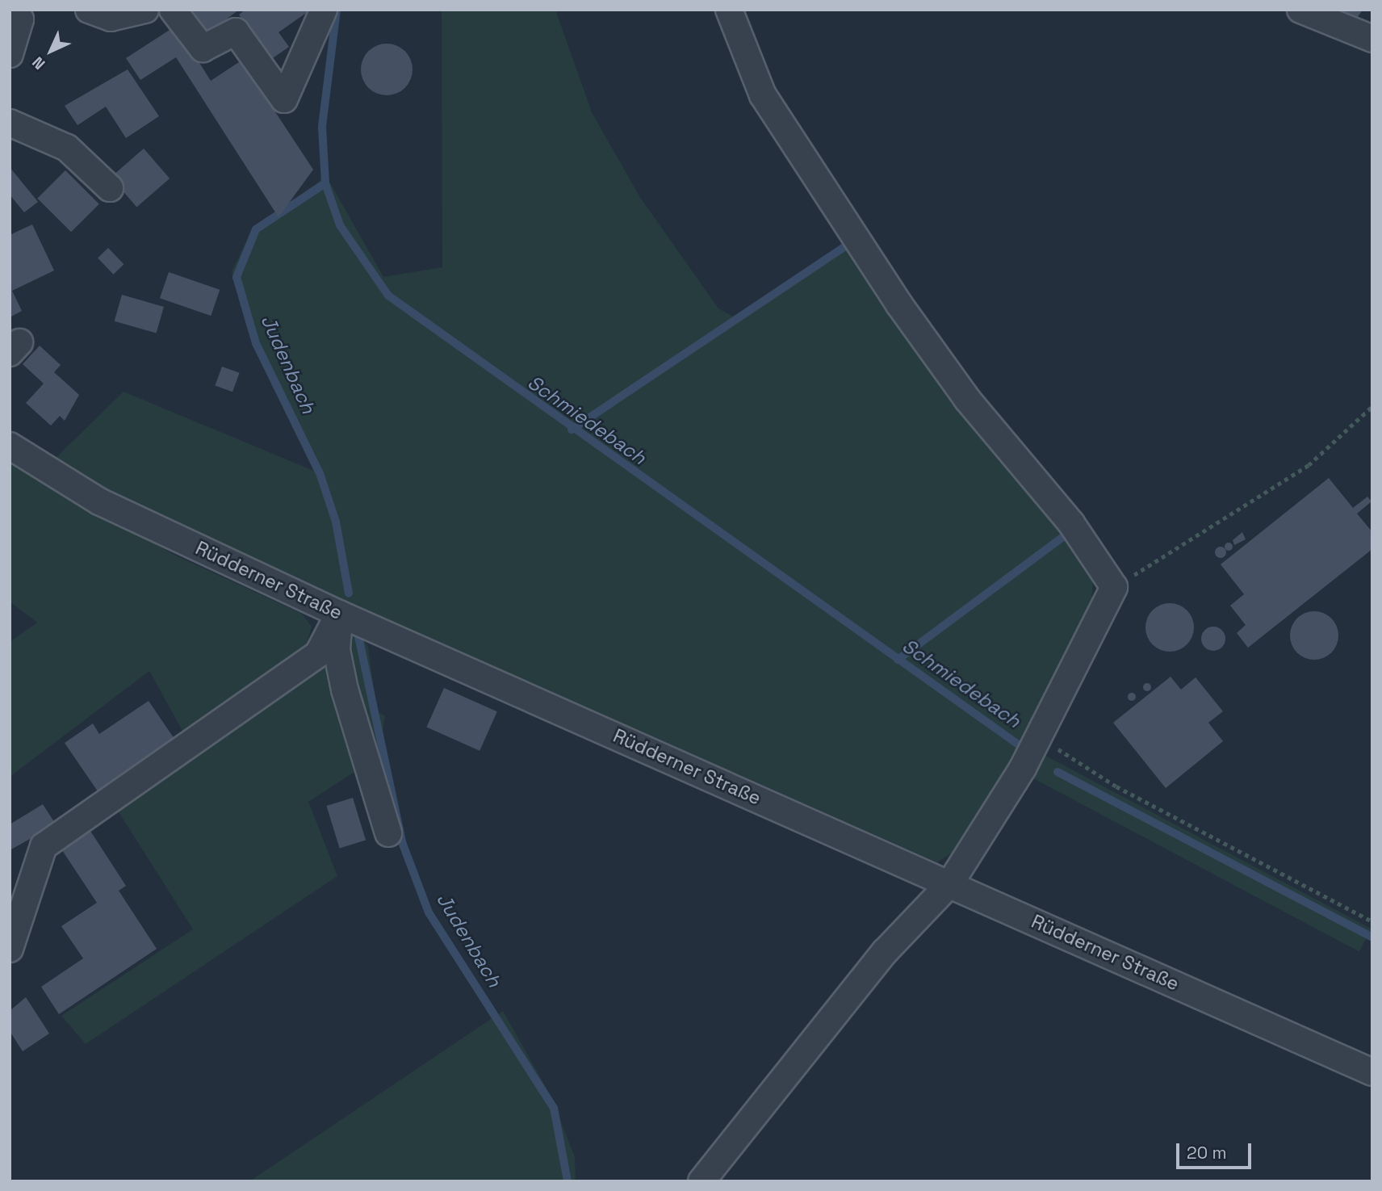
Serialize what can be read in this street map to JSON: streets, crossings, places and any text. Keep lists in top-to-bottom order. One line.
{"streets":{"street":["Rüdderner Straße"]},"water":["Judenbach","Schmiedebach"],"scale_bar":"20 m","north":"bottom left"}
